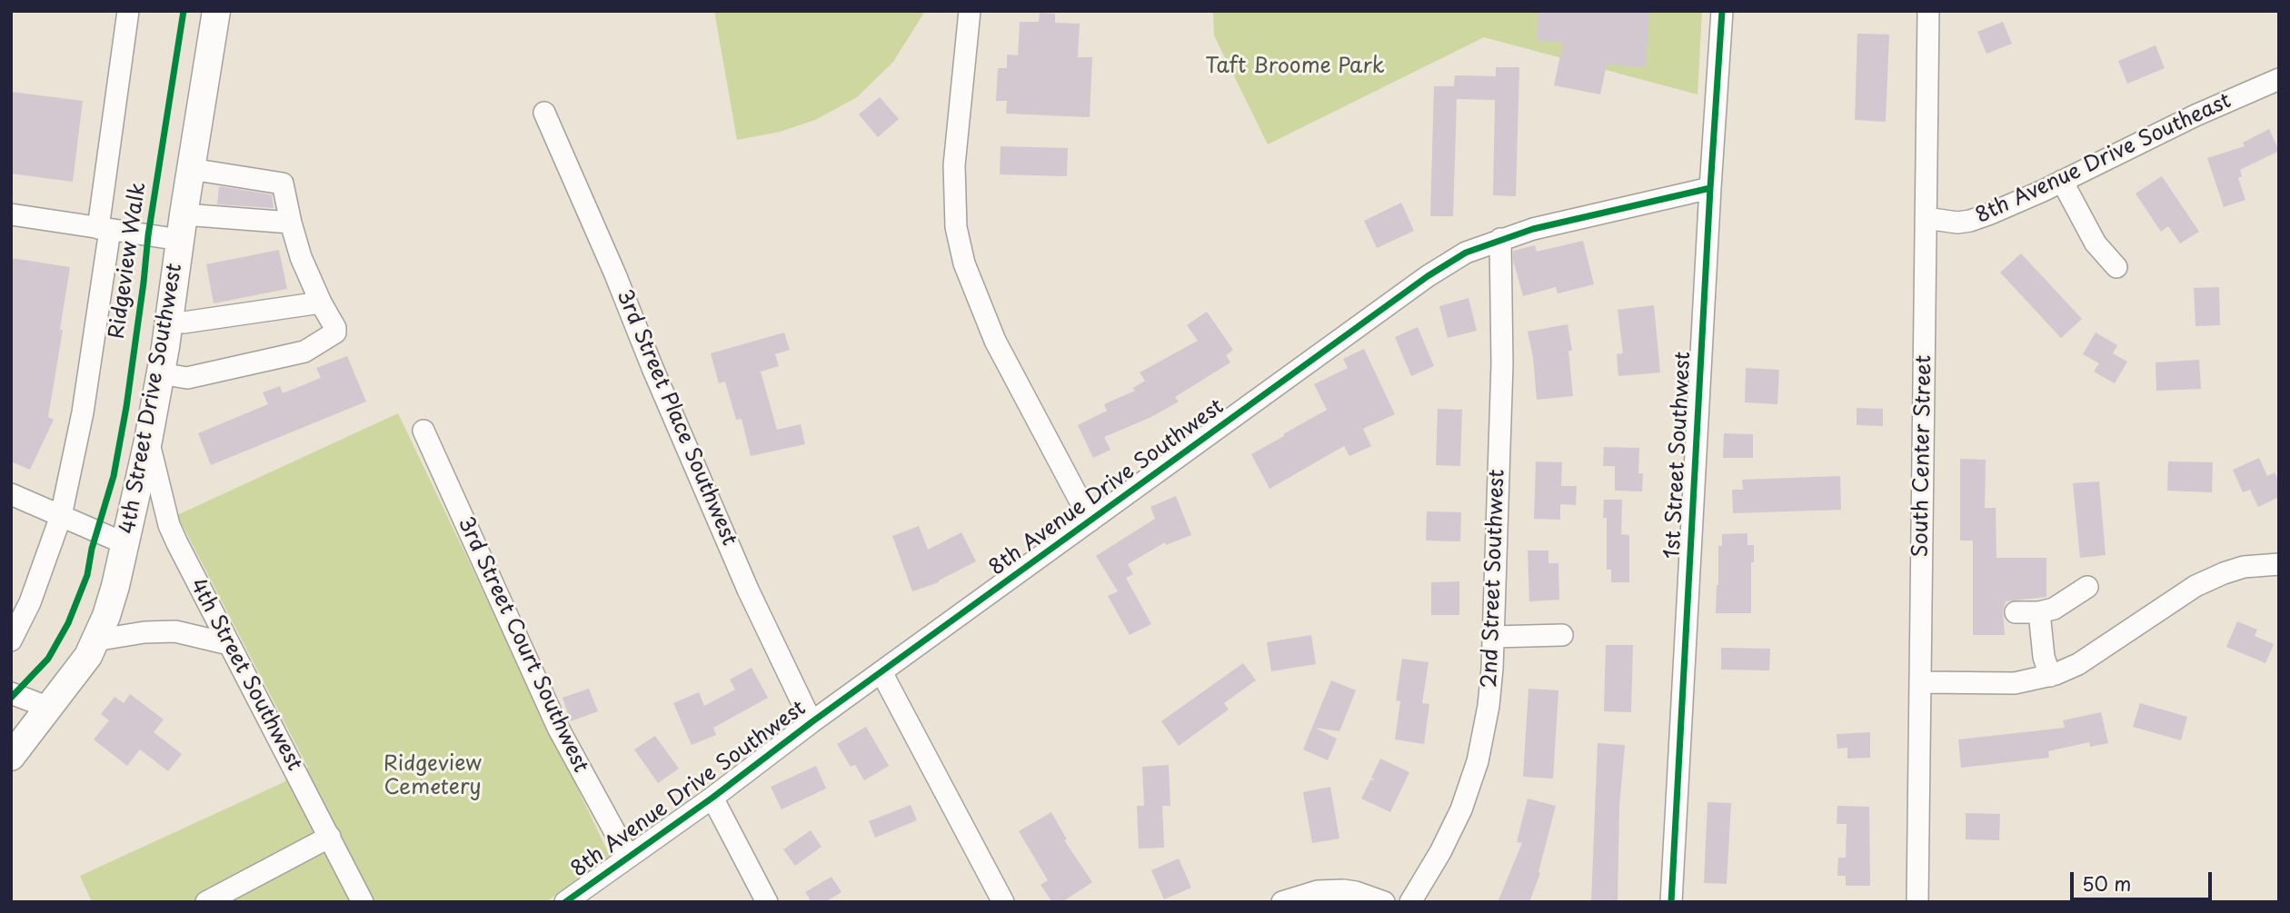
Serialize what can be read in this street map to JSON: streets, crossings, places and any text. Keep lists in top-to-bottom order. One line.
{"streets":{"main road":["4th Street Drive Southwest"],"street":["8th Avenue Drive Southeast","3rd Street Place Southwest","1st Street Southwest","South Center Street","8th Avenue Drive Southwest","2nd Street Southwest","3rd Street Court Southwest","4th Street Southwest"],"cycle path":["Ridgeview Walk"]},"crossings":[["8th Avenue Drive Southeast","South Center Street"],["4th Street Drive Southwest","4th Street Southwest"],["3rd Street Place Southwest","8th Avenue Drive Southwest"],["1st Street Southwest","8th Avenue Drive Southwest"],["8th Avenue Drive Southwest","2nd Street Southwest"],["8th Avenue Drive Southwest","3rd Street Court Southwest"]],"parks":["Taft Broome Park","Ridgeview Cemetery"],"scale_bar":"50 m"}
